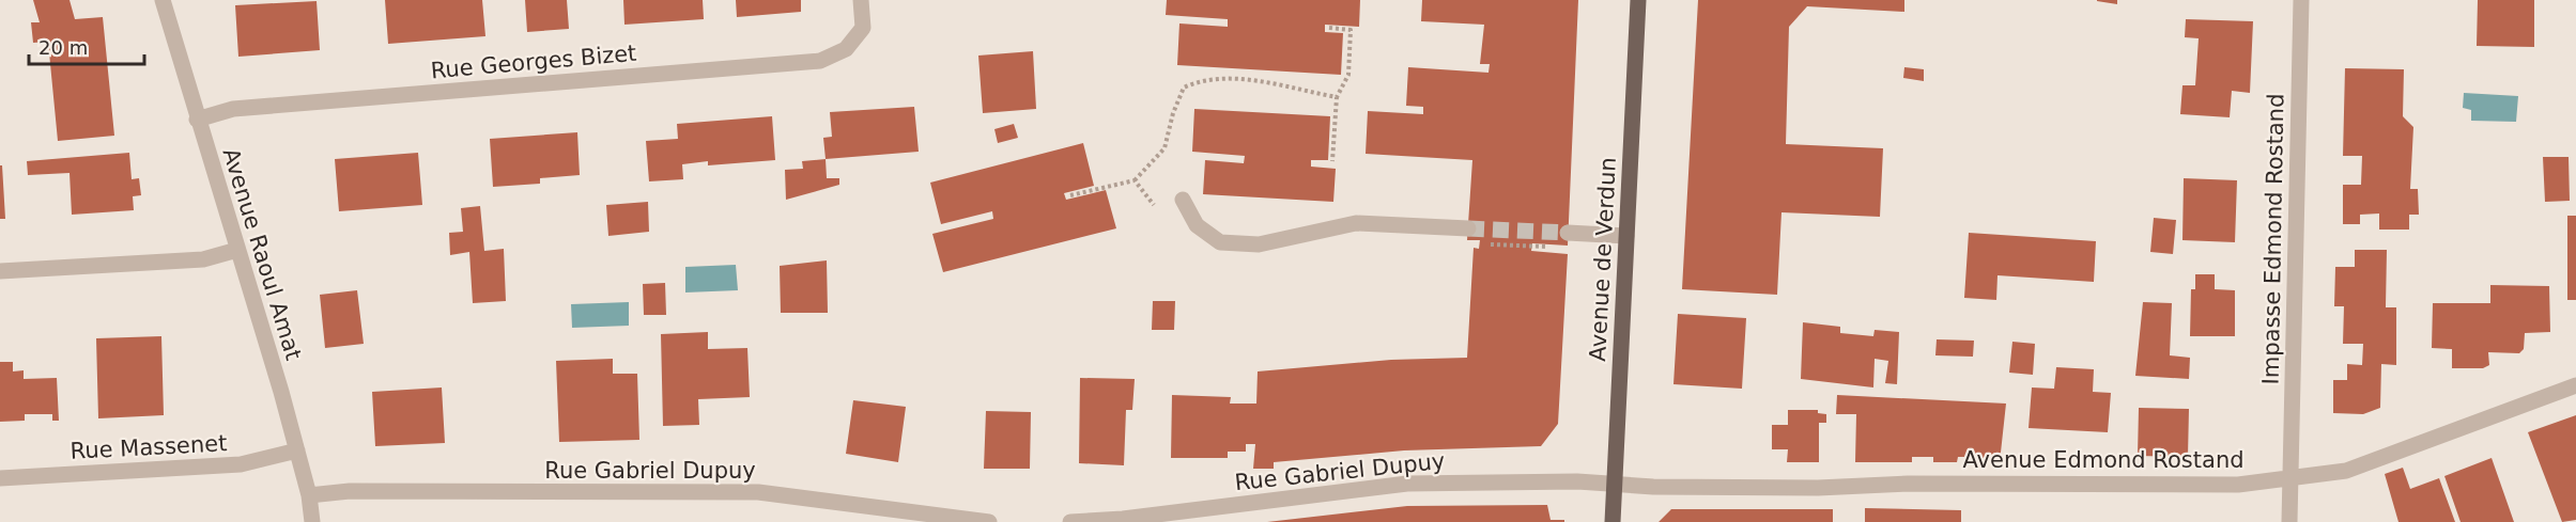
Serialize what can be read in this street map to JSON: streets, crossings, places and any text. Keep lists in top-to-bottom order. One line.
{"streets":{"main road":["Avenue de Verdun"],"street":["Rue Georges Bizet","Impasse Edmond Rostand","Avenue Raoul Amat","Rue Massenet","Avenue Edmond Rostand","Rue Gabriel Dupuy"]},"crossings":[["Rue Georges Bizet","Avenue Raoul Amat"],["Impasse Edmond Rostand","Avenue Edmond Rostand"],["Avenue Raoul Amat","Rue Massenet"],["Avenue Raoul Amat","Rue Gabriel Dupuy"],["Avenue de Verdun","Avenue Edmond Rostand"],["Avenue de Verdun","Rue Gabriel Dupuy"],["Avenue Edmond Rostand","Rue Gabriel Dupuy"]],"scale_bar":"20 m"}
